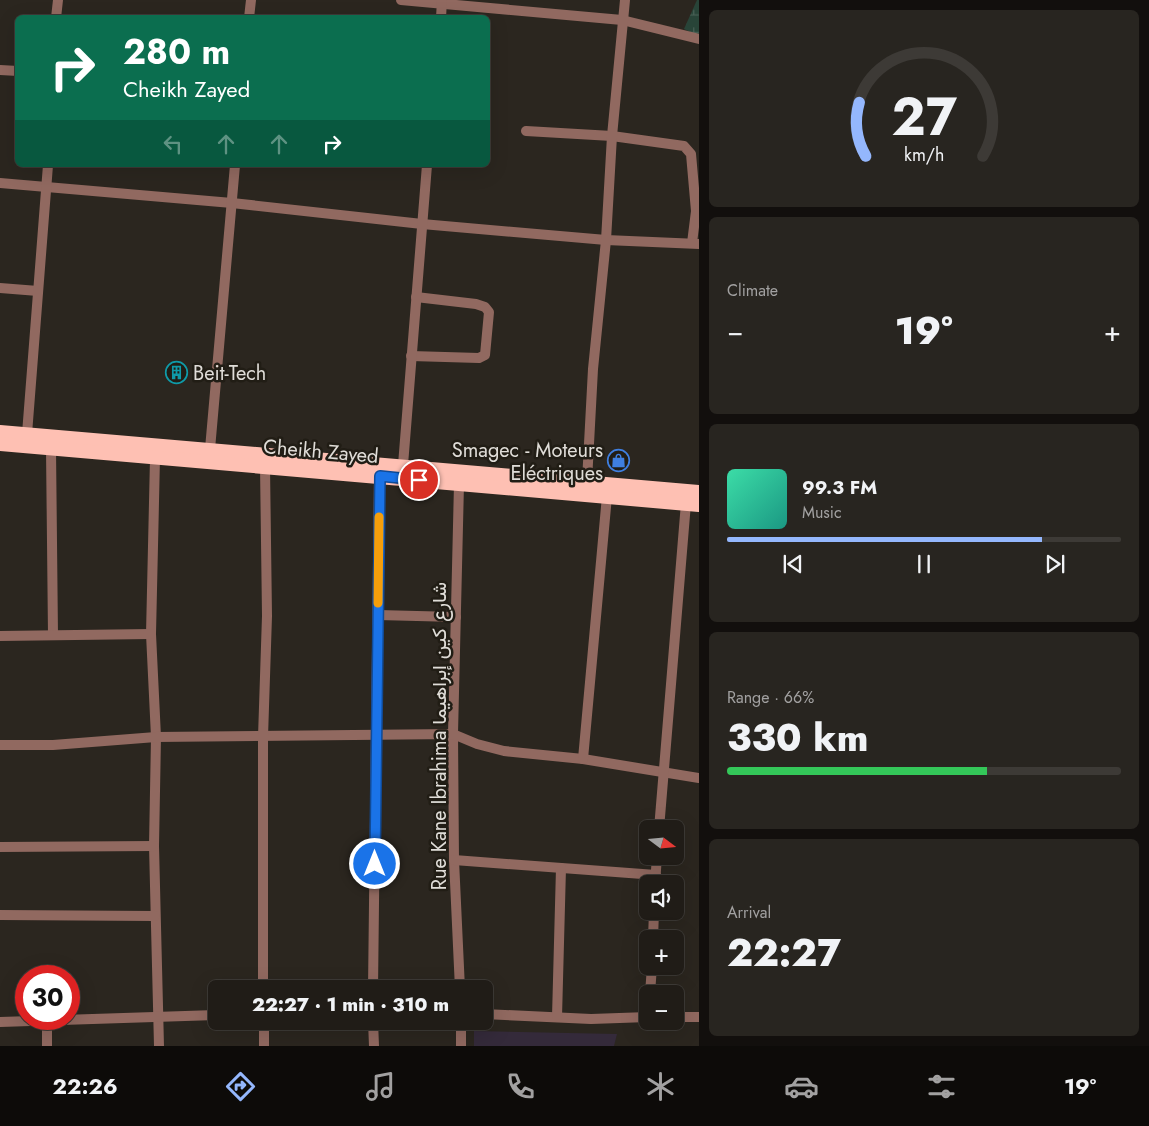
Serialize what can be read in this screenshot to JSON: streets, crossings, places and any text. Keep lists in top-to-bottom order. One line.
{"streets":{"highway":["Cheikh Zayed"],"street":["Rue Kane Ibrahima شارع كين إبراهيما"]},"crossings":[["Cheikh Zayed","Rue Kane Ibrahima شارع كين إبراهيما"]],"places":{"building":["Beit-Tech"],"shop":["Smagec - Moteurs Eléctriques"]},"north":"right","page":{"turn":["280 m","Cheikh Zayed"],"tile":["Climate",["Range · 66%","330 km"],["Arrival","22:27"]],"heat":["−","19°","+"],"song":["99.3 FM","Music"],"map_buttons":["+","−"],"limit":"30","trip":"22:27 · 1 min · 310 m","tabs":["22:26","19°"],"gauge":["27","km/h"]}}
